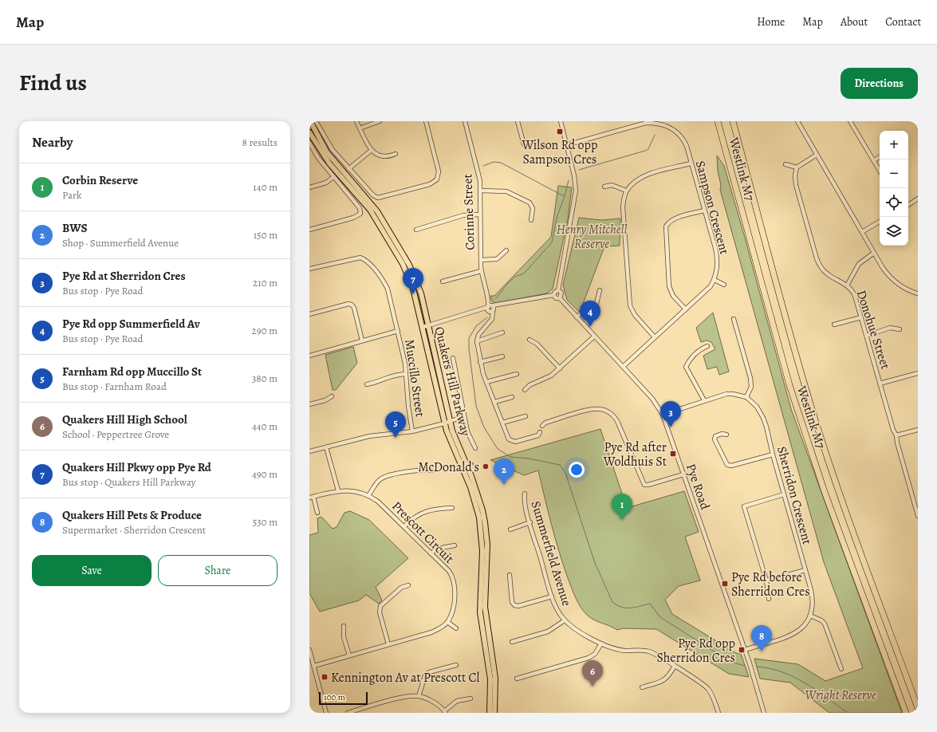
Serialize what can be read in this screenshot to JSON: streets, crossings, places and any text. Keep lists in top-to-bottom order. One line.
{"streets":{"highway":["Westlink M7"],"main road":["Quakers Hill Parkway"],"street":["Sampson Crescent","Corinne Street","Donohue Street","Muccillo Street","Pye Road","Sherridon Crescent","Prescott Circuit","Summerfield Avenue"]},"crossings":[["Sampson Crescent","Pye Road"],["Pye Road","Sherridon Crescent"]],"parks":["Henry Mitchell Reserve","Wright Reserve"],"places":{"transit":["Wilson Rd opp Sampson Cres","Pye Rd after Woldhuis St","Pye Rd before Sherridon Cres","Pye Rd opp Sherridon Cres","Kennington Av at Prescott Cl"],"other":["McDonald's"]},"scale_bar":"100 m","page":{"header":"Map","nav":["Home","Map","About","Contact"],"title":"Find us","buttons":["Directions",["Save","Share"]],"heading":["Nearby","8 results"],"map_buttons":["+","−"],"list":[{"mark":"1","name":"Corbin Reserve","note":"Park","value":"140 m"},{"mark":"2","name":"BWS","note":"Shop · Summerfield Avenue","value":"150 m"},{"mark":"3","name":"Pye Rd at Sherridon Cres","note":"Bus stop · Pye Road","value":"210 m"},{"mark":"4","name":"Pye Rd opp Summerfield Av","note":"Bus stop · Pye Road","value":"290 m"},{"mark":"5","name":"Farnham Rd opp Muccillo St","note":"Bus stop · Farnham Road","value":"380 m"},{"mark":"6","name":"Quakers Hill High School","note":"School · Peppertree Grove","value":"440 m"},{"mark":"7","name":"Quakers Hill Pkwy opp Pye Rd","note":"Bus stop · Quakers Hill Parkway","value":"490 m"},{"mark":"8","name":"Quakers Hill Pets & Produce","note":"Supermarket · Sherridon Crescent","value":"530 m"}],"pins":["7","4","3","5","2","1","8","6"],"scale":"100 m"}}
